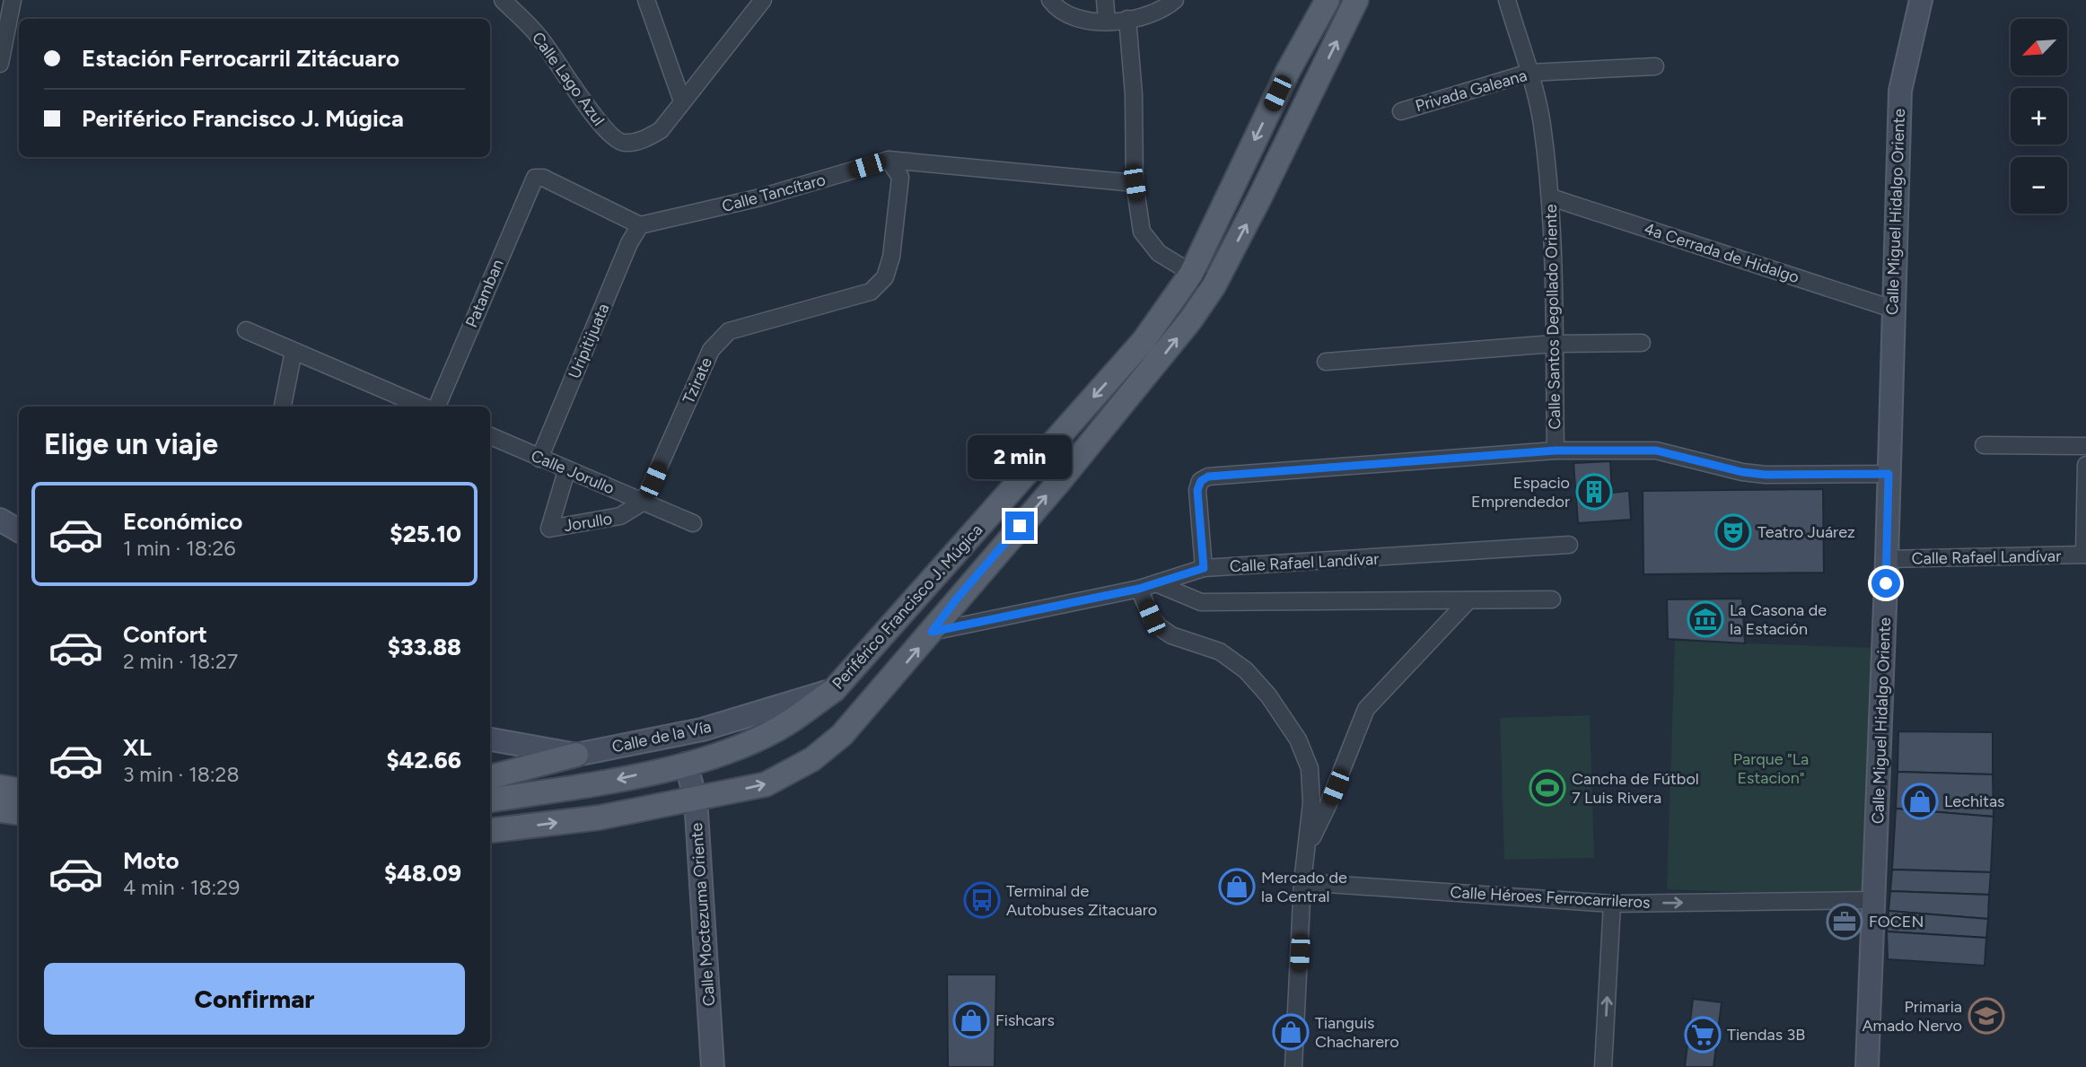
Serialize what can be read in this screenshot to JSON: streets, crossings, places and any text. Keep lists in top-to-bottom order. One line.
{"streets":{"main road":["Periférico Francisco J. Múgica"],"street":["Calle Lago Azul","Privada Galeana","Calle Tancítaro","Calle Miguel Hidalgo Oriente","4a Cerrada de Hidalgo","Patamban","Calle Santos Degollado Oriente","Uripitijuata","Tzirate","Calle Jorullo","Jorullo","Calle Rafael Landívar","Calle de la Vía","Calle Héroes Ferrocarrileros","Calle Moctezuma Oriente"]},"crossings":[["Privada Galeana","Calle Santos Degollado Oriente"],["Calle Tancítaro","Patamban"],["Calle Tancítaro","Uripitijuata"],["Calle Tancítaro","Tzirate"],["Calle Miguel Hidalgo Oriente","4a Cerrada de Hidalgo"],["Calle Miguel Hidalgo Oriente","Calle Rafael Landívar"],["Calle Miguel Hidalgo Oriente","Calle Héroes Ferrocarrileros"],["4a Cerrada de Hidalgo","Calle Santos Degollado Oriente"],["Patamban","Uripitijuata"],["Uripitijuata","Calle Jorullo"],["Tzirate","Calle Jorullo"],["Tzirate","Jorullo"],["Calle Jorullo","Jorullo"],["Calle Rafael Landívar","Periférico Francisco J. Múgica"],["Periférico Francisco J. Múgica","Calle de la Vía"],["Periférico Francisco J. Múgica","Calle Moctezuma Oriente"]],"one_way":["Calle Héroes Ferrocarrileros"],"parks":["Parque \"La Estacion\""],"places":{"building":["Espacio Emprendedor"],"theatre":["Teatro Juárez"],"museum":["La Casona de la Estación"],"sports":["Cancha de Fútbol 7 Luis Rivera"],"shop":["Lechitas","Mercado de la Central","Fishcars","Tianguis Chacharero"],"bus stop":["Terminal de Autobuses Zitacuaro"],"office":["FOCEN"],"school or university":["Primaria Amado Nervo"],"supermarket":["Tiendas 3B"]},"north":"bottom left","page":{"map_buttons":["+","−"],"banner":["Estación Ferrocarril Zitácuaro","Periférico Francisco J. Múgica"],"heading":"Elige un viaje","bubble":"2 min","list":[{"name":"Económico","note":"1 min · 18:26","value":"$25.10"},{"name":"Confort","note":"2 min · 18:27","value":"$33.88"},{"name":"XL","note":"3 min · 18:28","value":"$42.66"},{"name":"Moto","note":"4 min · 18:29","value":"$48.09"}],"buttons":"Confirmar"}}
